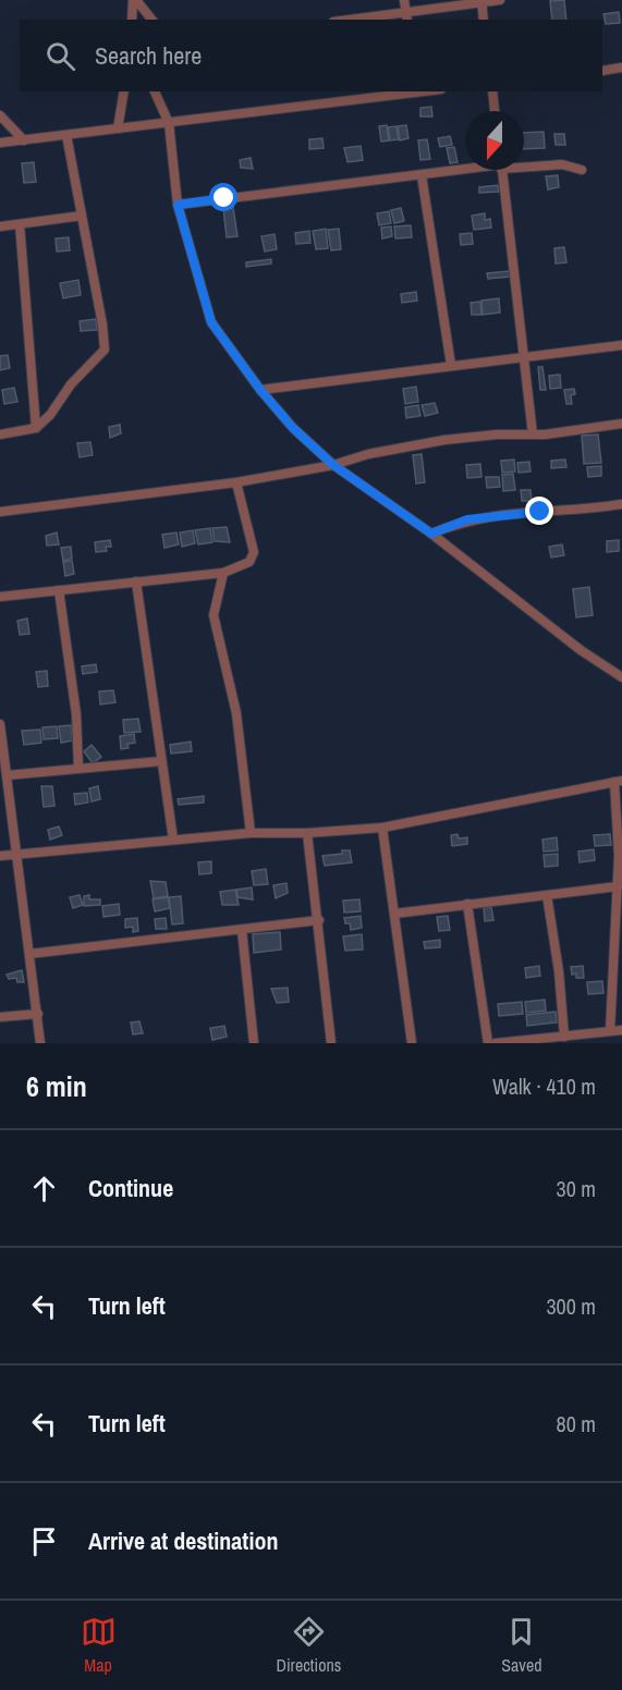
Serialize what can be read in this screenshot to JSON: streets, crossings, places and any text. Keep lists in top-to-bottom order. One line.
{"north":"bottom","page":{"search":"Search here","heading":["6 min","Walk · 410 m"],"list":[["Continue","30 m"],["Turn left","300 m"],["Turn left","80 m"],"Arrive at destination"],"nav":["Map","Directions","Saved"]}}
